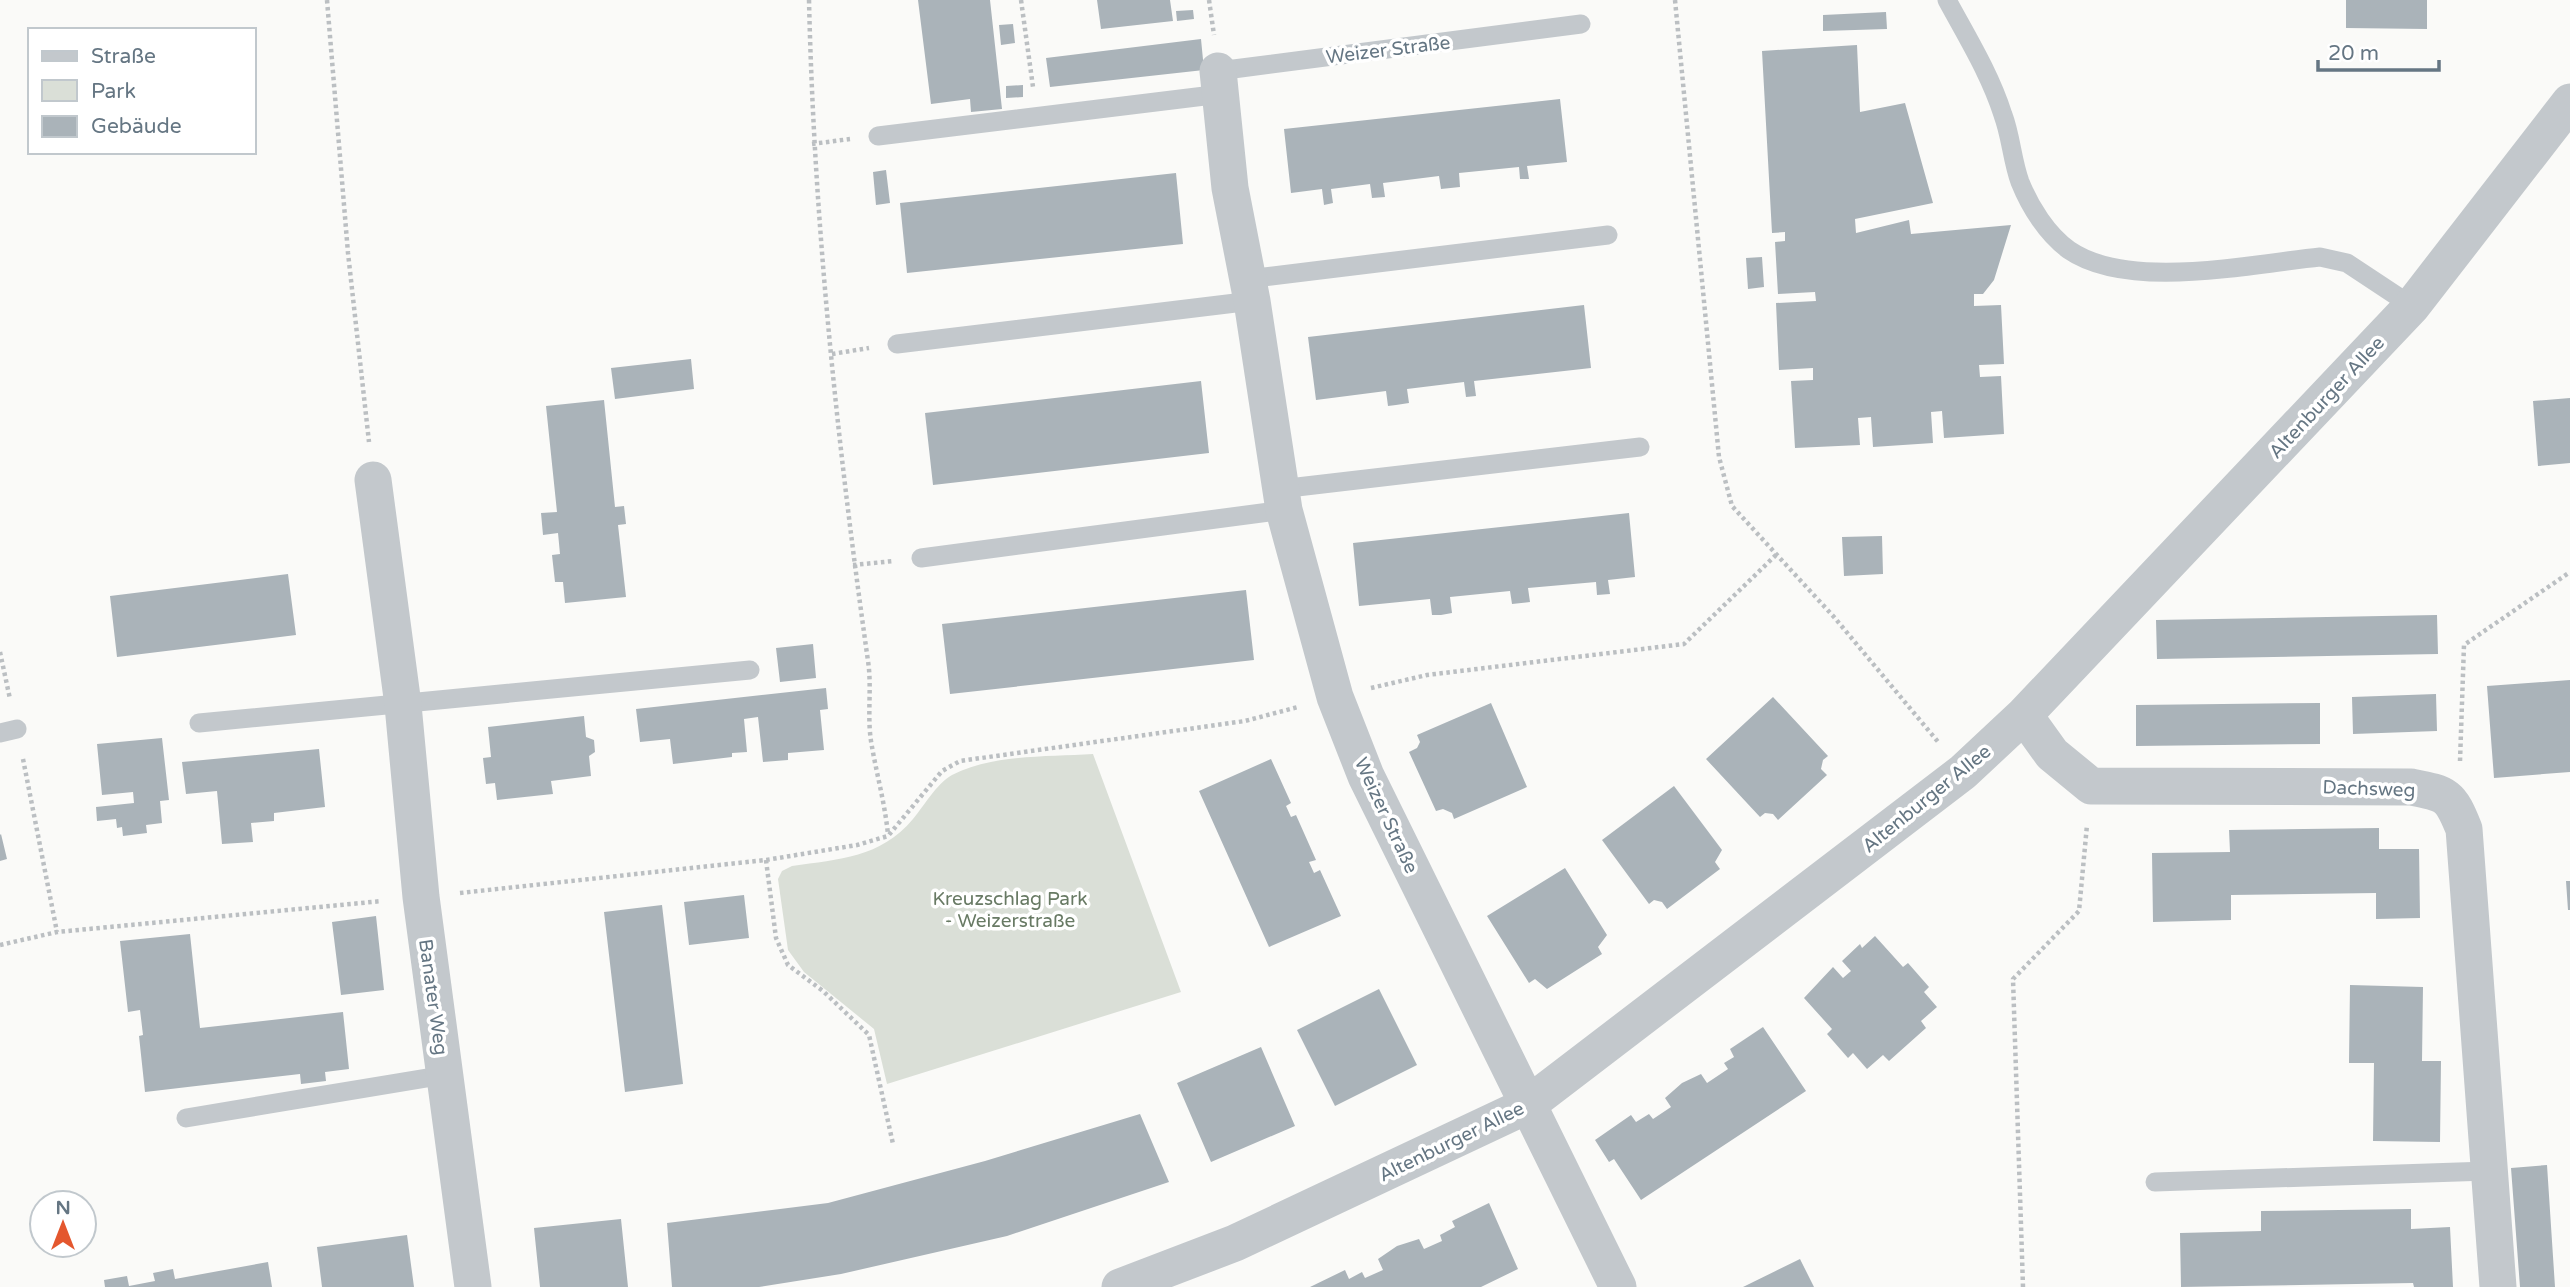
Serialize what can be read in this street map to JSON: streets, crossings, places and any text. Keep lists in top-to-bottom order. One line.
{"streets":{"street":["Weizer Straße","Altenburger Allee","Dachsweg","Banater Weg"]},"crossings":[["Weizer Straße","Altenburger Allee"]],"parks":["Kreuzschlag Park - Weizerstraße"],"legend":["Straße","Park","Gebäude"],"scale_bar":"20 m","north":"top"}
